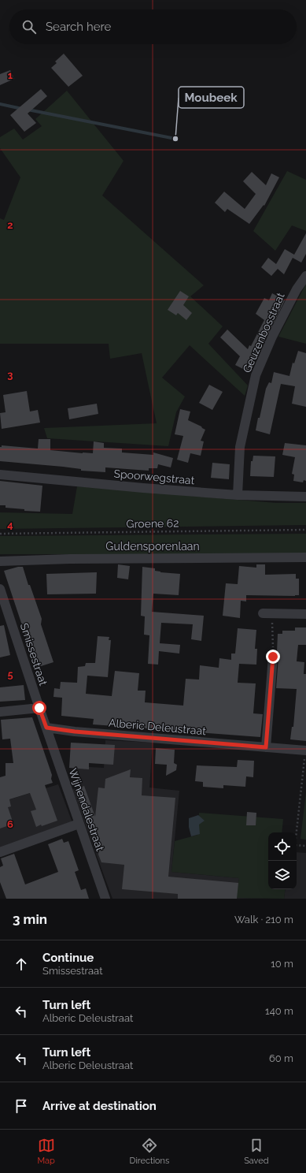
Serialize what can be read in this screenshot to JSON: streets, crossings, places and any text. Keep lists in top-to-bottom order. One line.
{"streets":{"street":["Geuzenbosstraat","Spoorwegstraat","Guldensporenlaan","Smissestraat","Alberic Deleustraat","Wijnendalestraat"],"path":["Groene 62"]},"crossings":[["Geuzenbosstraat","Spoorwegstraat"],["Smissestraat","Alberic Deleustraat"],["Smissestraat","Wijnendalestraat"],["Alberic Deleustraat","Wijnendalestraat"]],"places":["Moubeek"],"page":{"search":"Search here","heading":["3 min","Walk · 210 m"],"list":[["Continue","Smissestraat","10 m"],["Turn left","Alberic Deleustraat","140 m"],["Turn left","Alberic Deleustraat","60 m"],"Arrive at destination"],"nav":["Map","Directions","Saved"]},"grid":{"rows":["1","2","3","4","5","6"]}}
